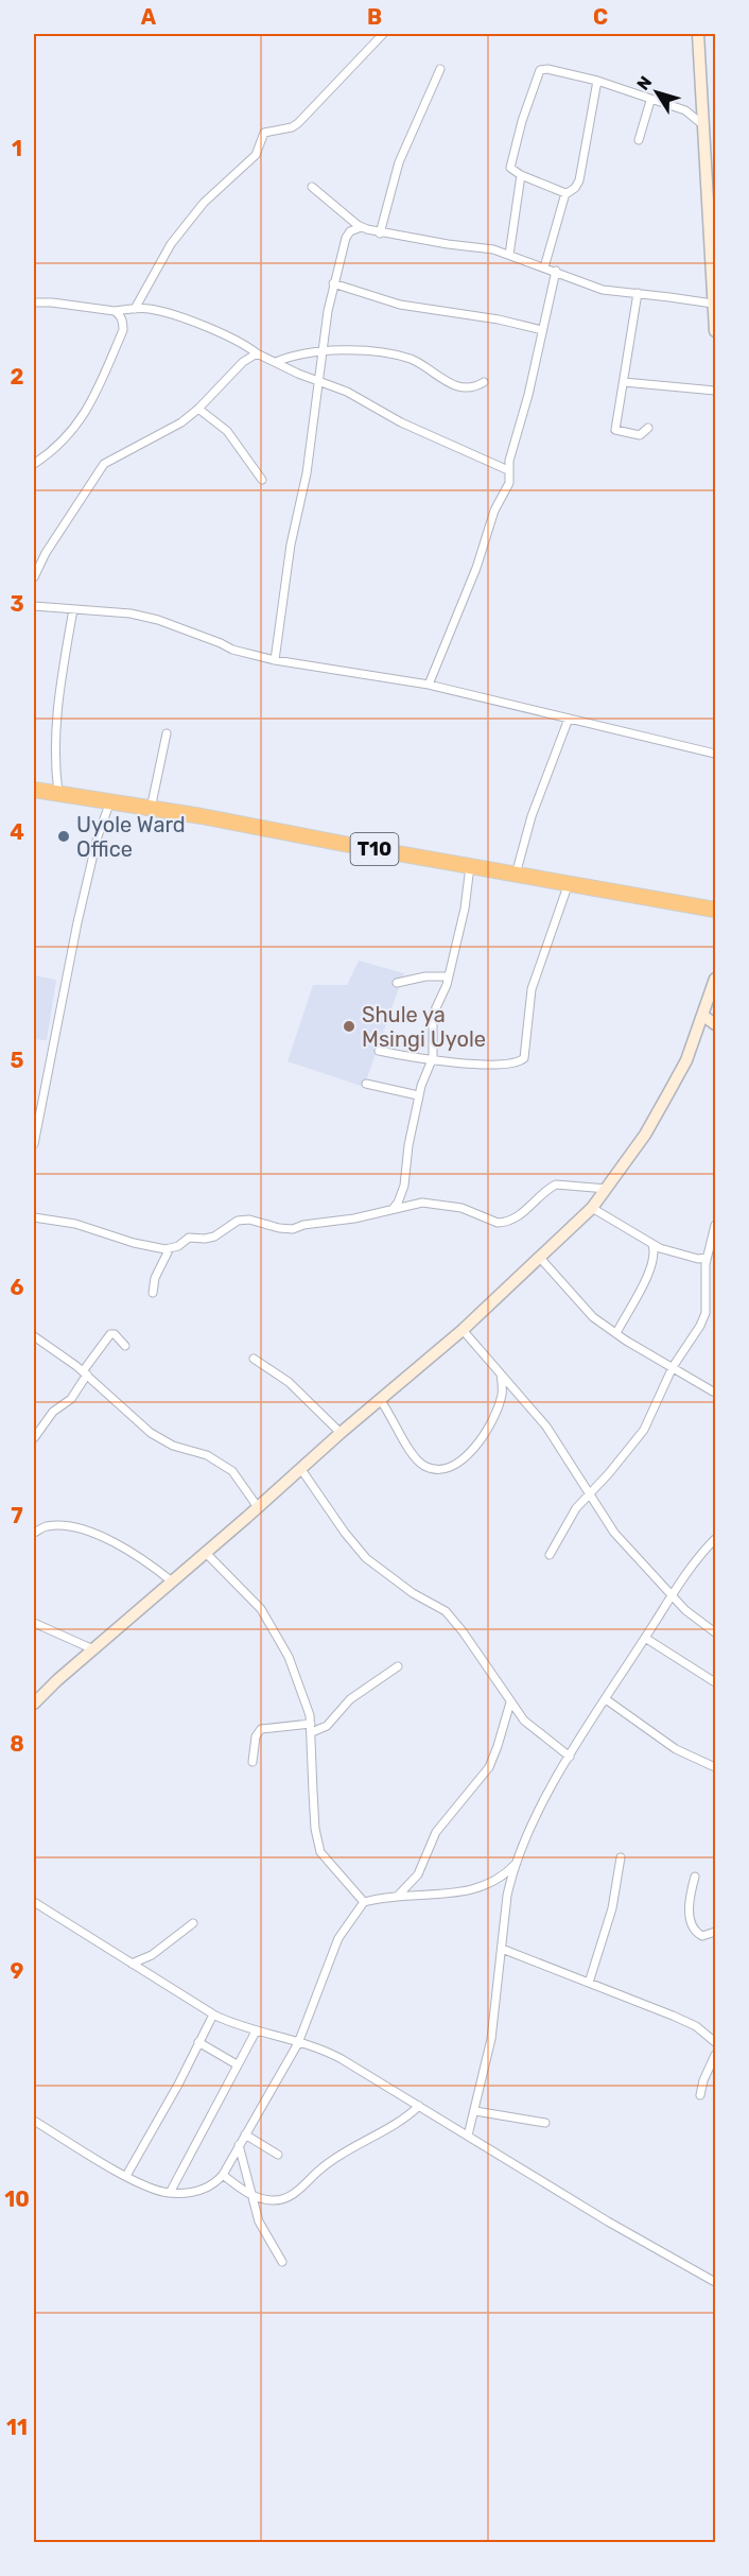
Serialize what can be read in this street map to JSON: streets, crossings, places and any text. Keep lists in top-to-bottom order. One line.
{"streets":{"highway":["T10"]},"places":["Uyole Ward Office","Shule ya Msingi Uyole"],"north":"top left","grid":{"columns":["A","B","C"],"rows":["1","2","3","4","5","6","7","8","9","10","11"]}}
